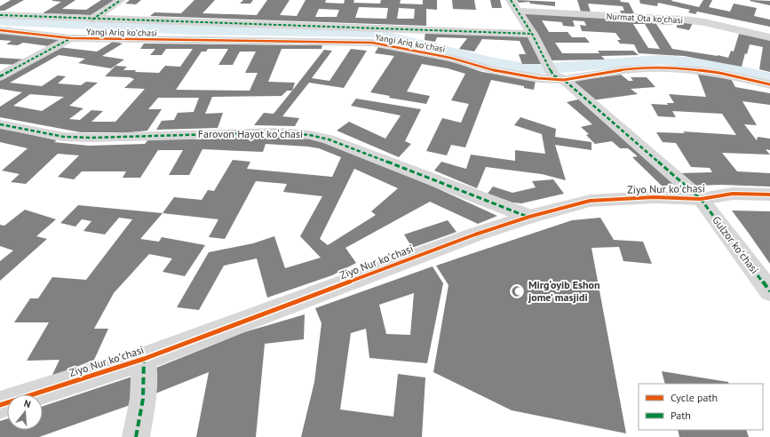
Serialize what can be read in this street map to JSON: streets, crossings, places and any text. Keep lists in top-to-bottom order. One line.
{"streets":{"street":["Nurmat Ota koʻchasi","Yangi Ariq koʻchasi","Farovon Hayot koʻchasi","Ziyo Nur koʻchasi","Gulzor koʻchasi"]},"crossings":[["Yangi Ariq koʻchasi","Gulzor koʻchasi"],["Farovon Hayot koʻchasi","Ziyo Nur koʻchasi"],["Ziyo Nur koʻchasi","Gulzor koʻchasi"]],"places":{"mosque":["Mirg‘oyib Eshon jome' masjidi"]},"legend":["Cycle path","Path"],"north":"top"}
